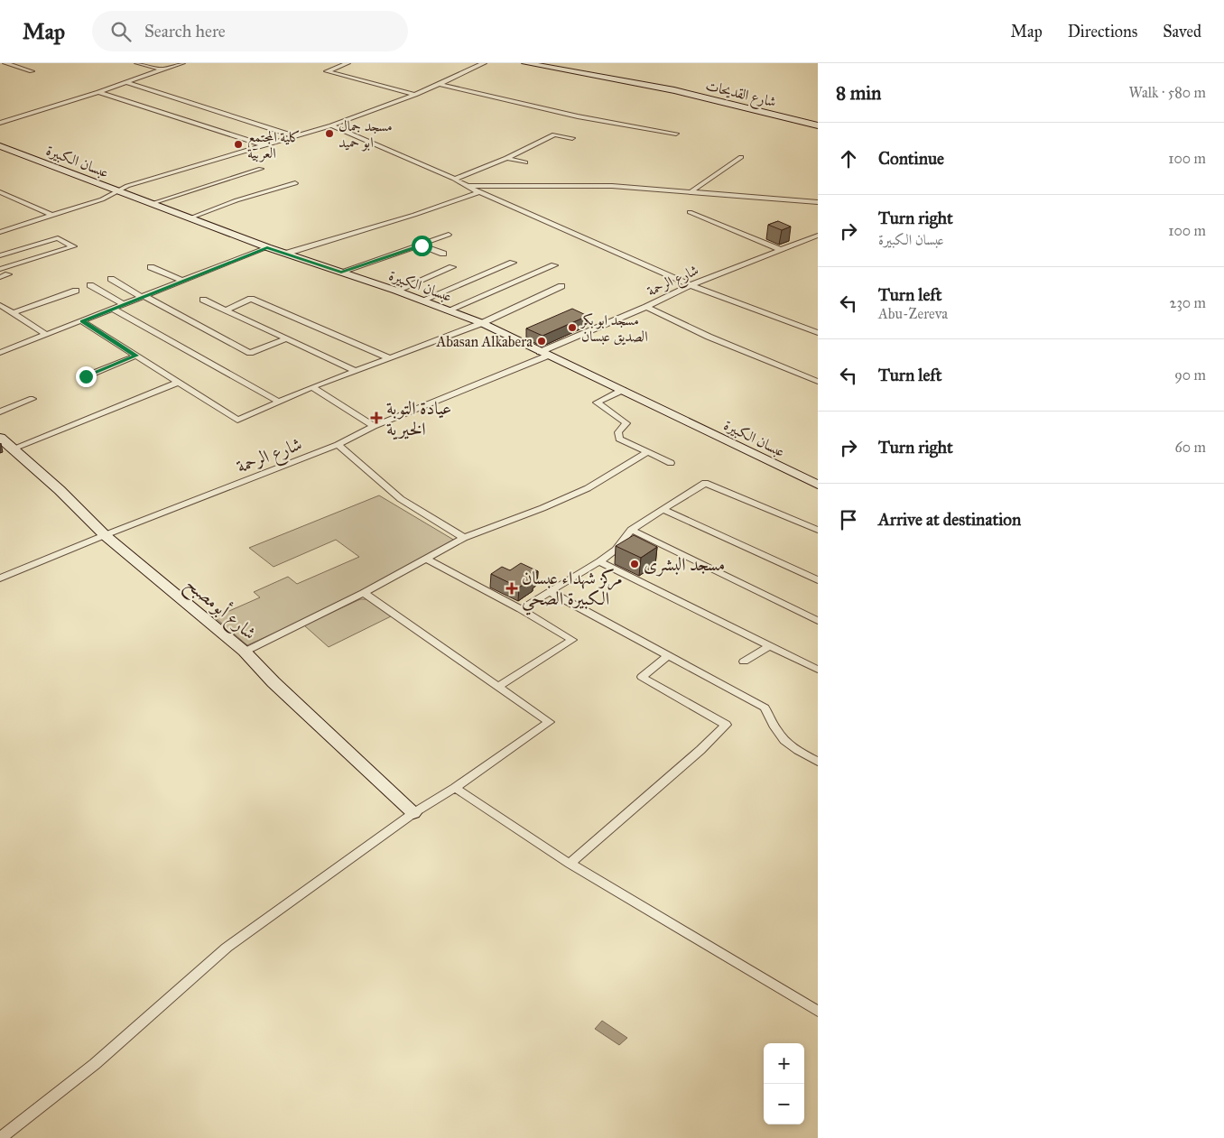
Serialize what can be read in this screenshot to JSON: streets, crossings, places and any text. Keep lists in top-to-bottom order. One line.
{"streets":{"main road":["شارع القديحات","عبسان الكبيرة","شارع أبومصبح"],"street":["شارع الرحمة"]},"crossings":[["عبسان الكبيرة","شارع الرحمة"],["شارع الرحمة","شارع أبومصبح"]],"places":{"other":["مسجد جمال ابو حميد","كلية المجتمع العربية","مسجد ابو بكر الصديق عبسان","Abasan Alkabera","مسجد البشرى"],"health":["عيادة التوبة الخيرية","مركز شهداء عبسان الكبيرة الصحي"]},"page":{"header":"Map","search":"Search here","nav":["Map","Directions","Saved"],"heading":["8 min","Walk · 580 m"],"list":[["Continue","100 m"],["Turn right","عبسان الكبيرة","100 m"],["Turn left","Abu-Zereva","230 m"],["Turn left","90 m"],["Turn right","60 m"],"Arrive at destination"],"map_buttons":["+","−"]}}
